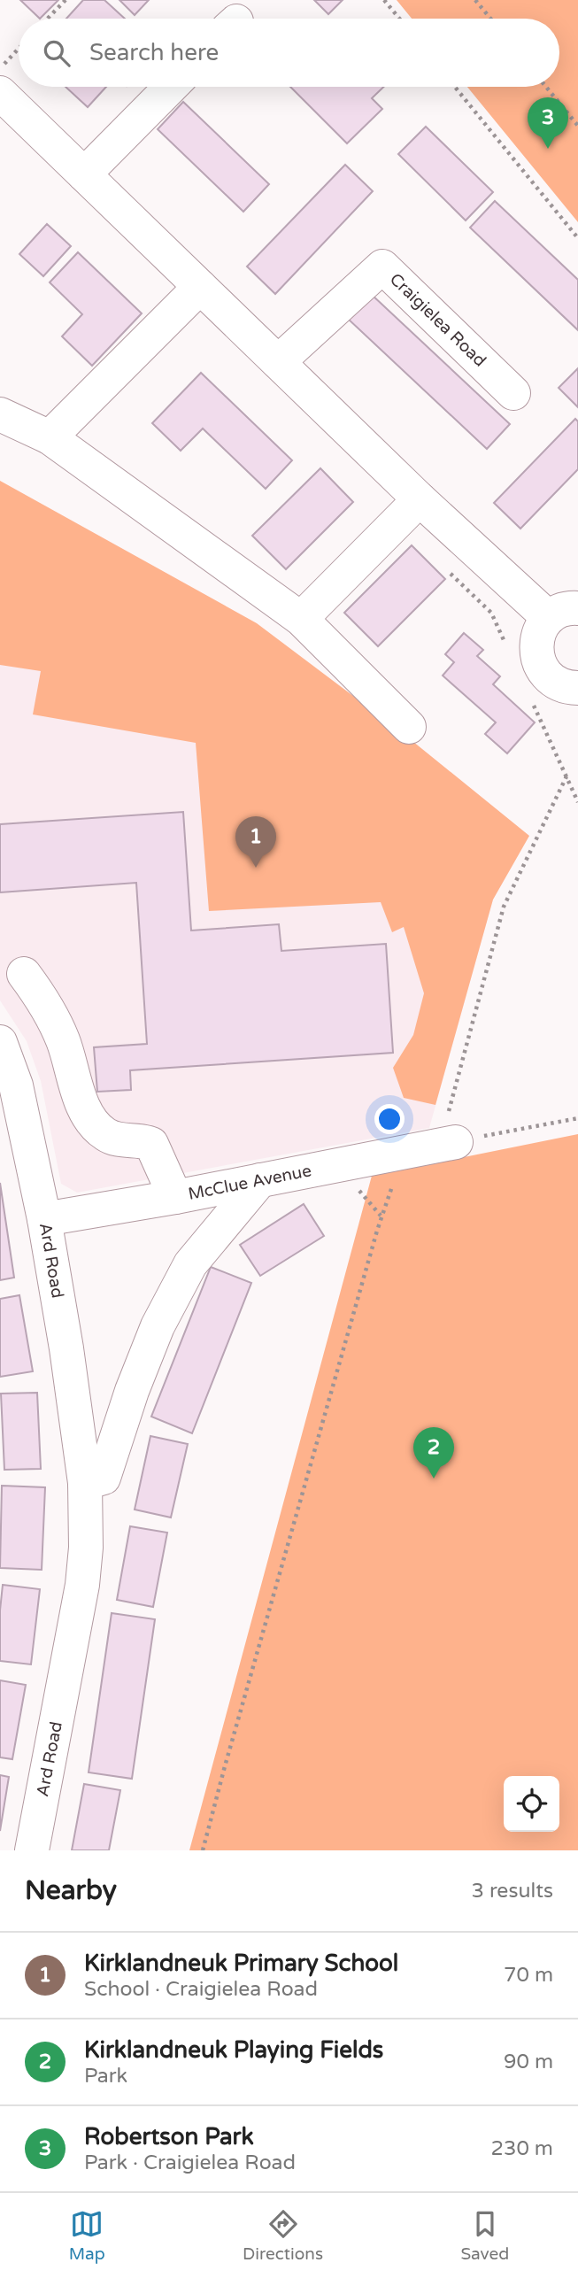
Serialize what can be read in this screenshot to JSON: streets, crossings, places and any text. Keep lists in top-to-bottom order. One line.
{"streets":{"street":["Craigielea Road","McClue Avenue","Ard Road"]},"crossings":[["McClue Avenue","Ard Road"]],"page":{"search":"Search here","pins":["3","1","2"],"heading":["Nearby","3 results"],"list":[{"mark":"1","name":"Kirklandneuk Primary School","note":"School · Craigielea Road","value":"70 m"},{"mark":"2","name":"Kirklandneuk Playing Fields","note":"Park","value":"90 m"},{"mark":"3","name":"Robertson Park","note":"Park · Craigielea Road","value":"230 m"}],"nav":["Map","Directions","Saved"]}}
